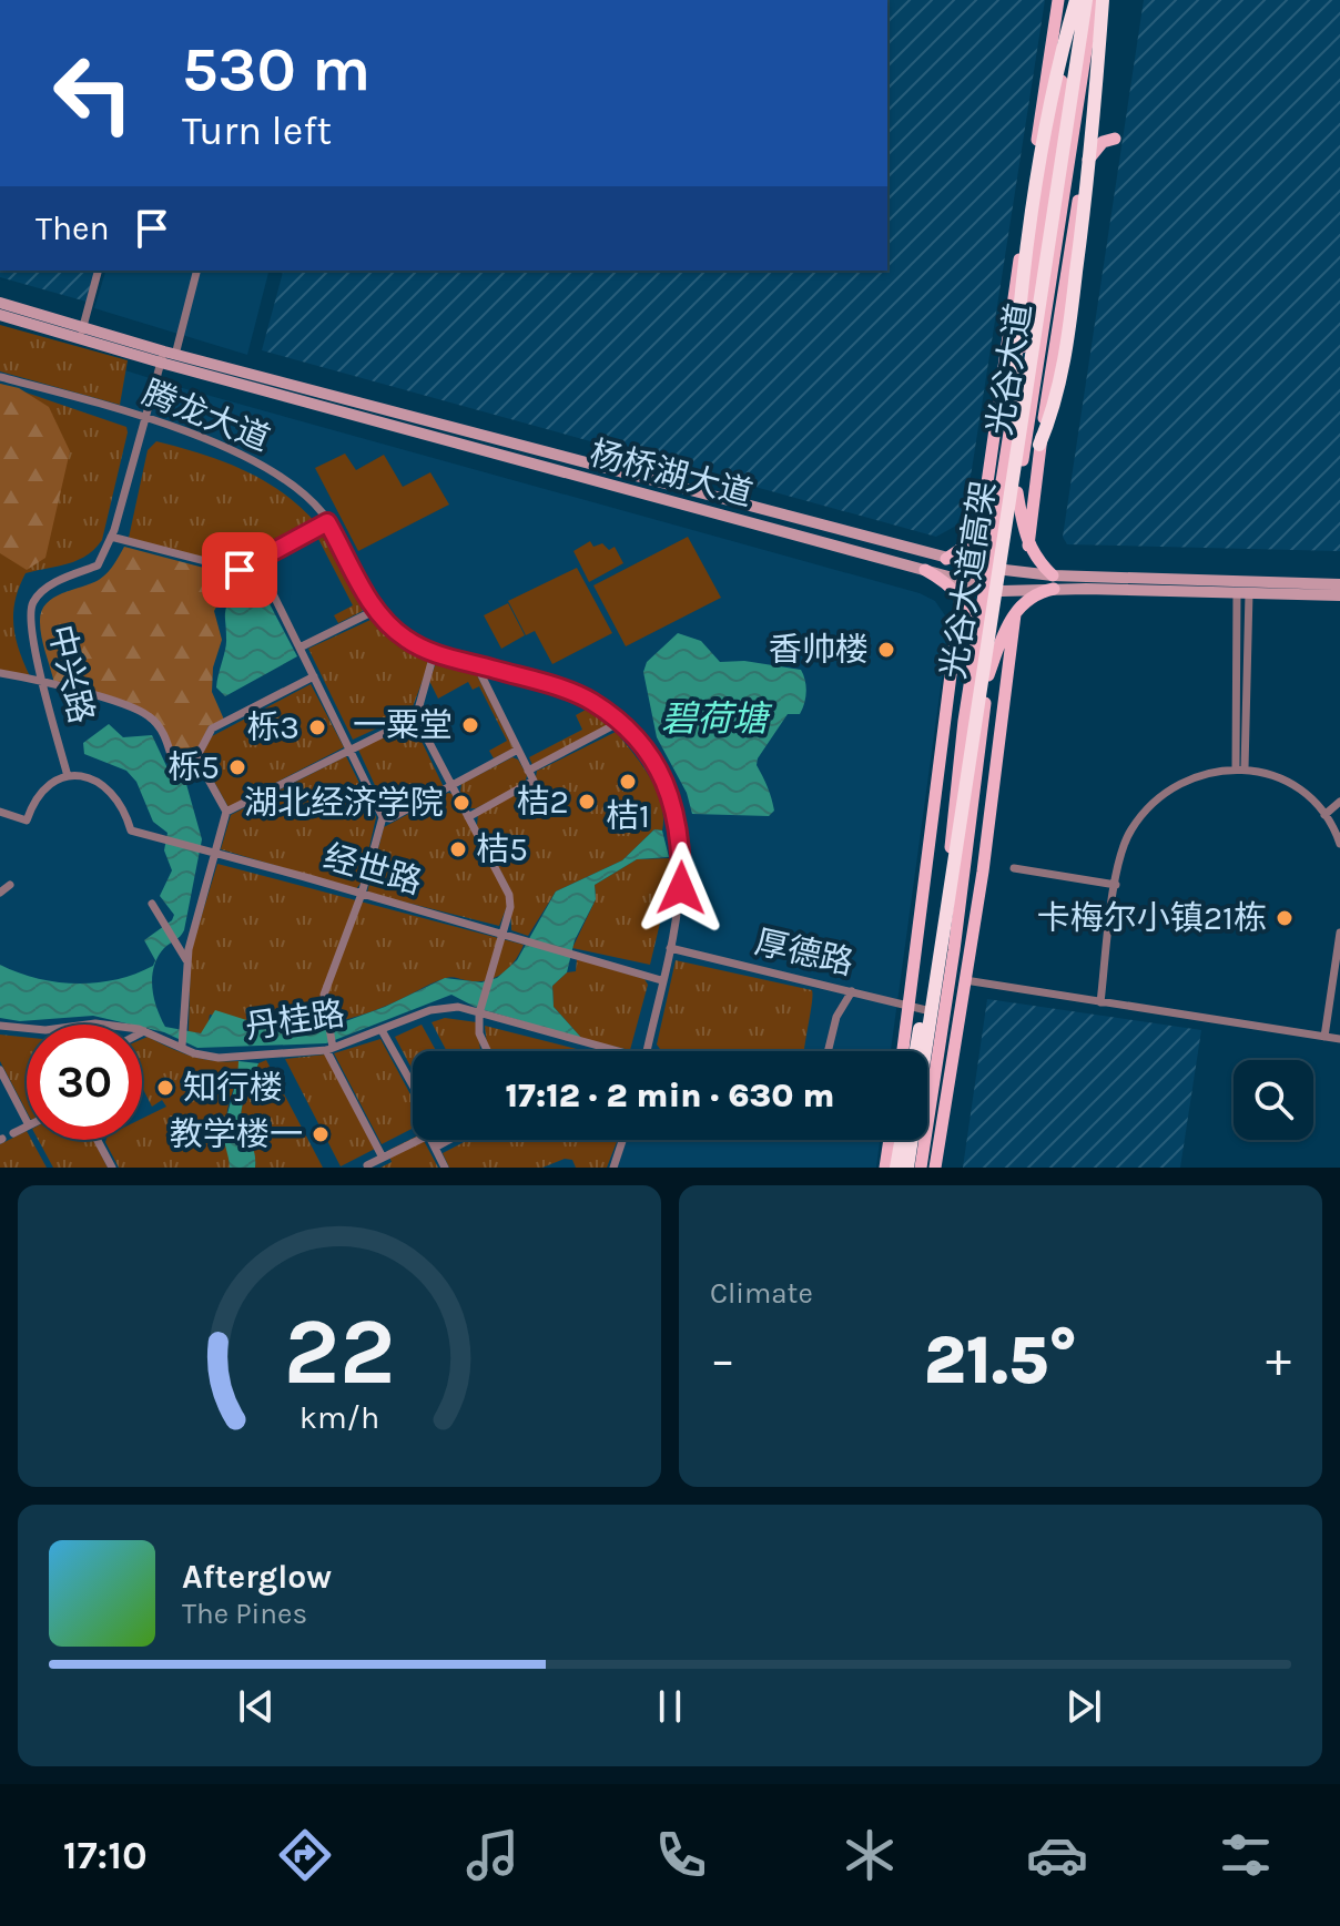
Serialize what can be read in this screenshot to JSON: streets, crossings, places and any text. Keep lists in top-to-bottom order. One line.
{"streets":{"highway":["光谷大道高架"],"main road":["光谷大道","杨桥湖大道"],"street":["腾龙大道","中兴路","经世路","厚德路","丹桂路"]},"crossings":[["光谷大道","杨桥湖大道"],["光谷大道","光谷大道高架"],["光谷大道","厚德路"],["腾龙大道","中兴路"],["腾龙大道","经世路"],["腾龙大道","厚德路"],["杨桥湖大道","中兴路"],["中兴路","经世路"]],"water":["碧荷塘"],"places":["香帅楼","一粟堂","栎3","栎5","桔1","桔2","湖北经济学院","桔5","卡梅尔小镇21栋","知行楼","教学楼一"],"page":{"turn":["530 m","Turn left"],"then":"Then","limit":"30","trip":"17:12 · 2 min · 630 m","tile":"Climate","heat":["−","21.5°","+"],"song":["Afterglow","The Pines"],"tabs":"17:10","gauge":["22","km/h"]}}
